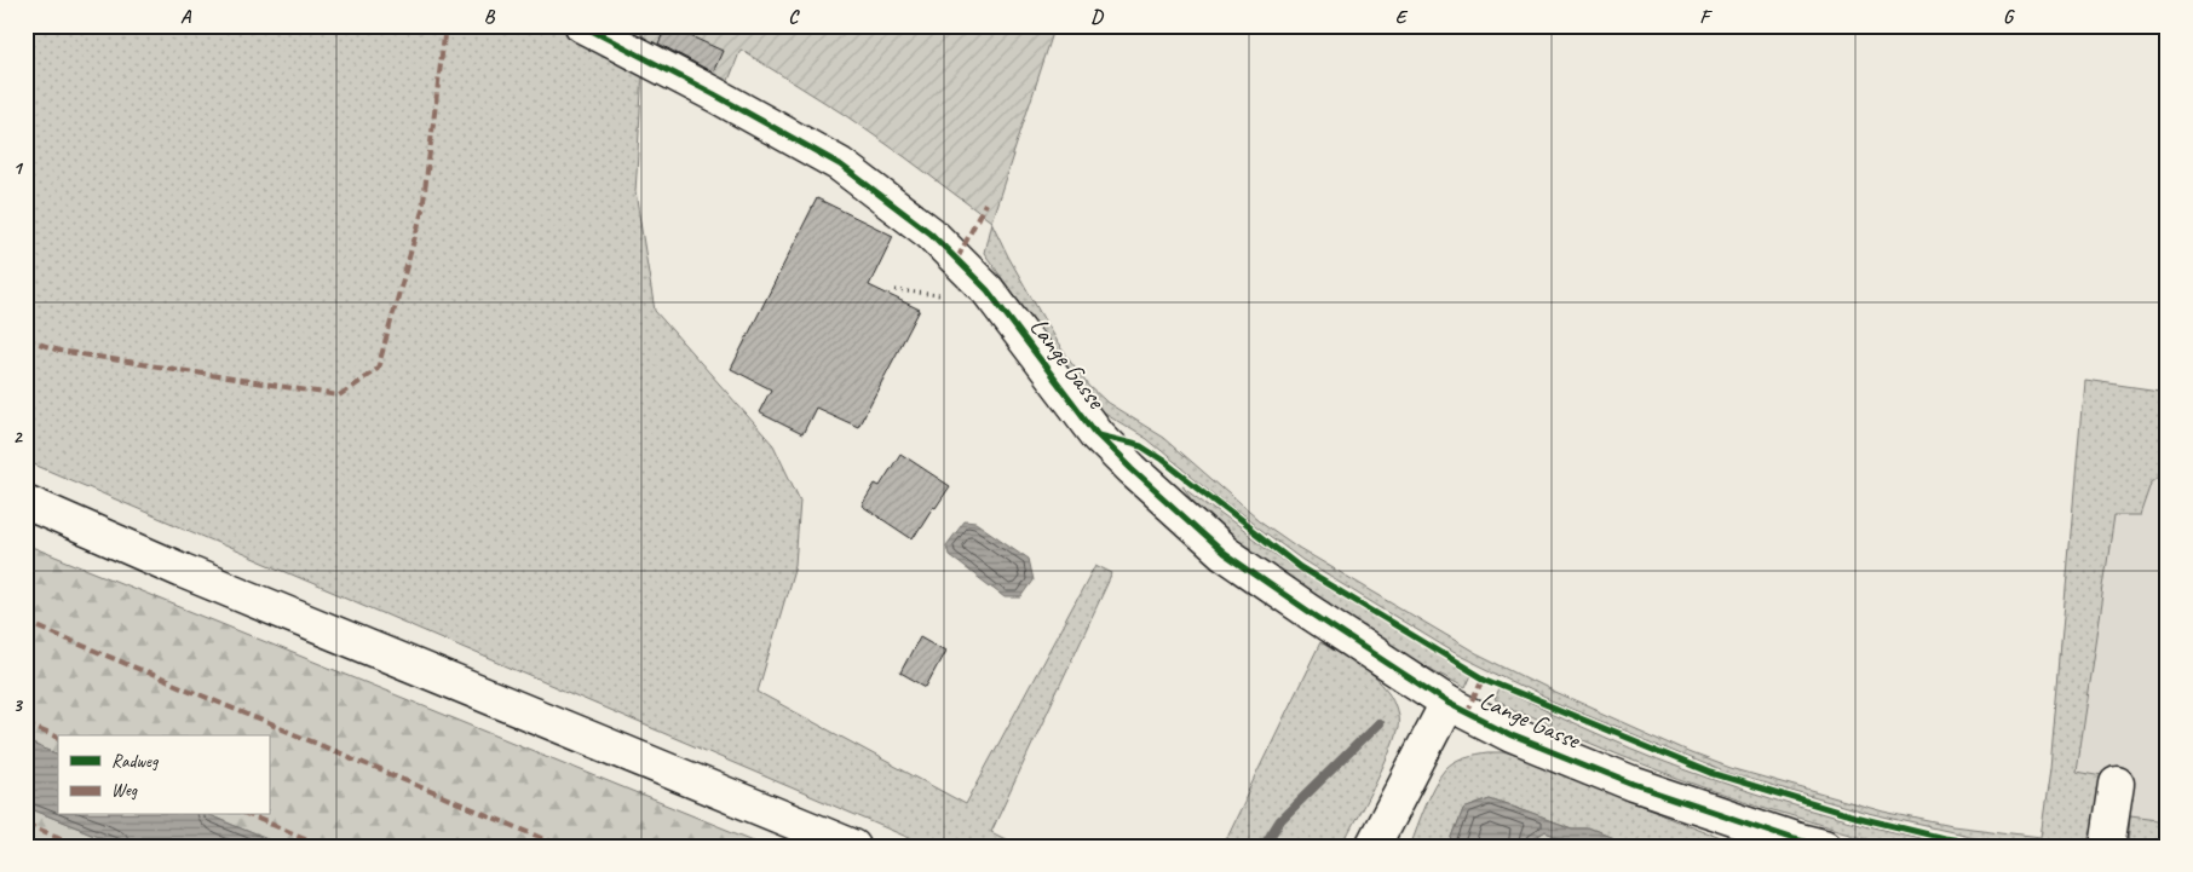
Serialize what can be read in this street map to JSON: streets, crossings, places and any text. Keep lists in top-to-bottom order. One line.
{"streets":{"street":["Lange Gasse"]},"legend":["Radweg","Weg"],"grid":{"columns":["A","B","C","D","E","F","G"],"rows":["1","2","3"]}}
